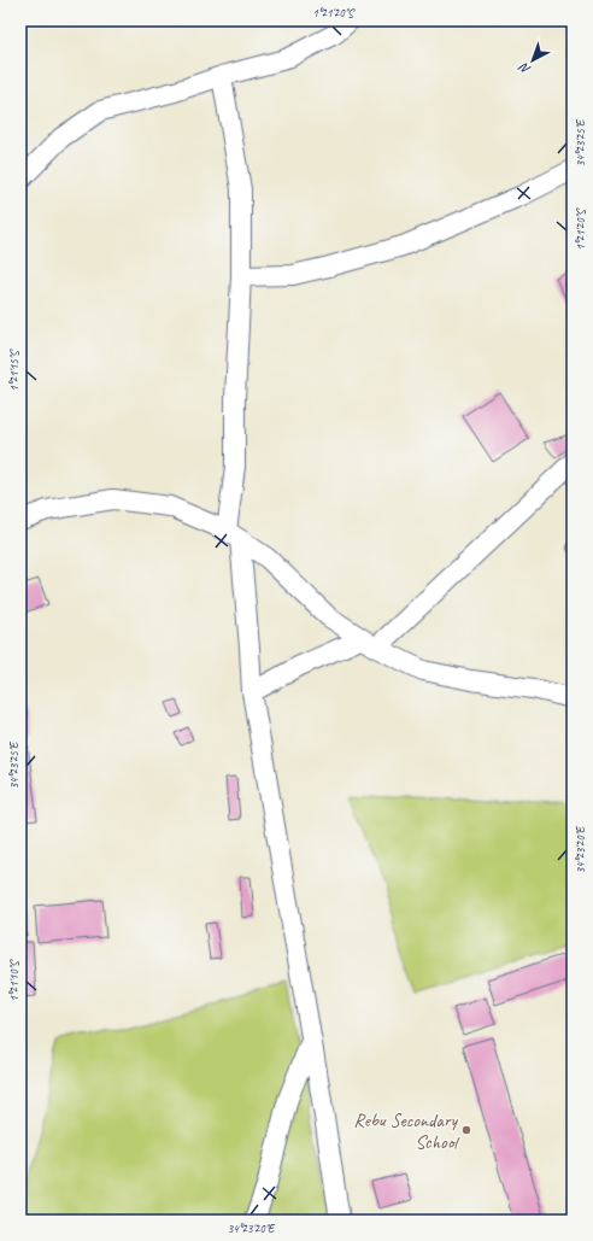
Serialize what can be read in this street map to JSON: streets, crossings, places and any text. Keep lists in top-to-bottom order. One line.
{"places":["Rebu Secondary School"],"north":"bottom left","coordinates":["1°21'20\"S","34°23'25\"E","1°21'15\"S","34°23'20\"E","1°21'10\"S"]}
